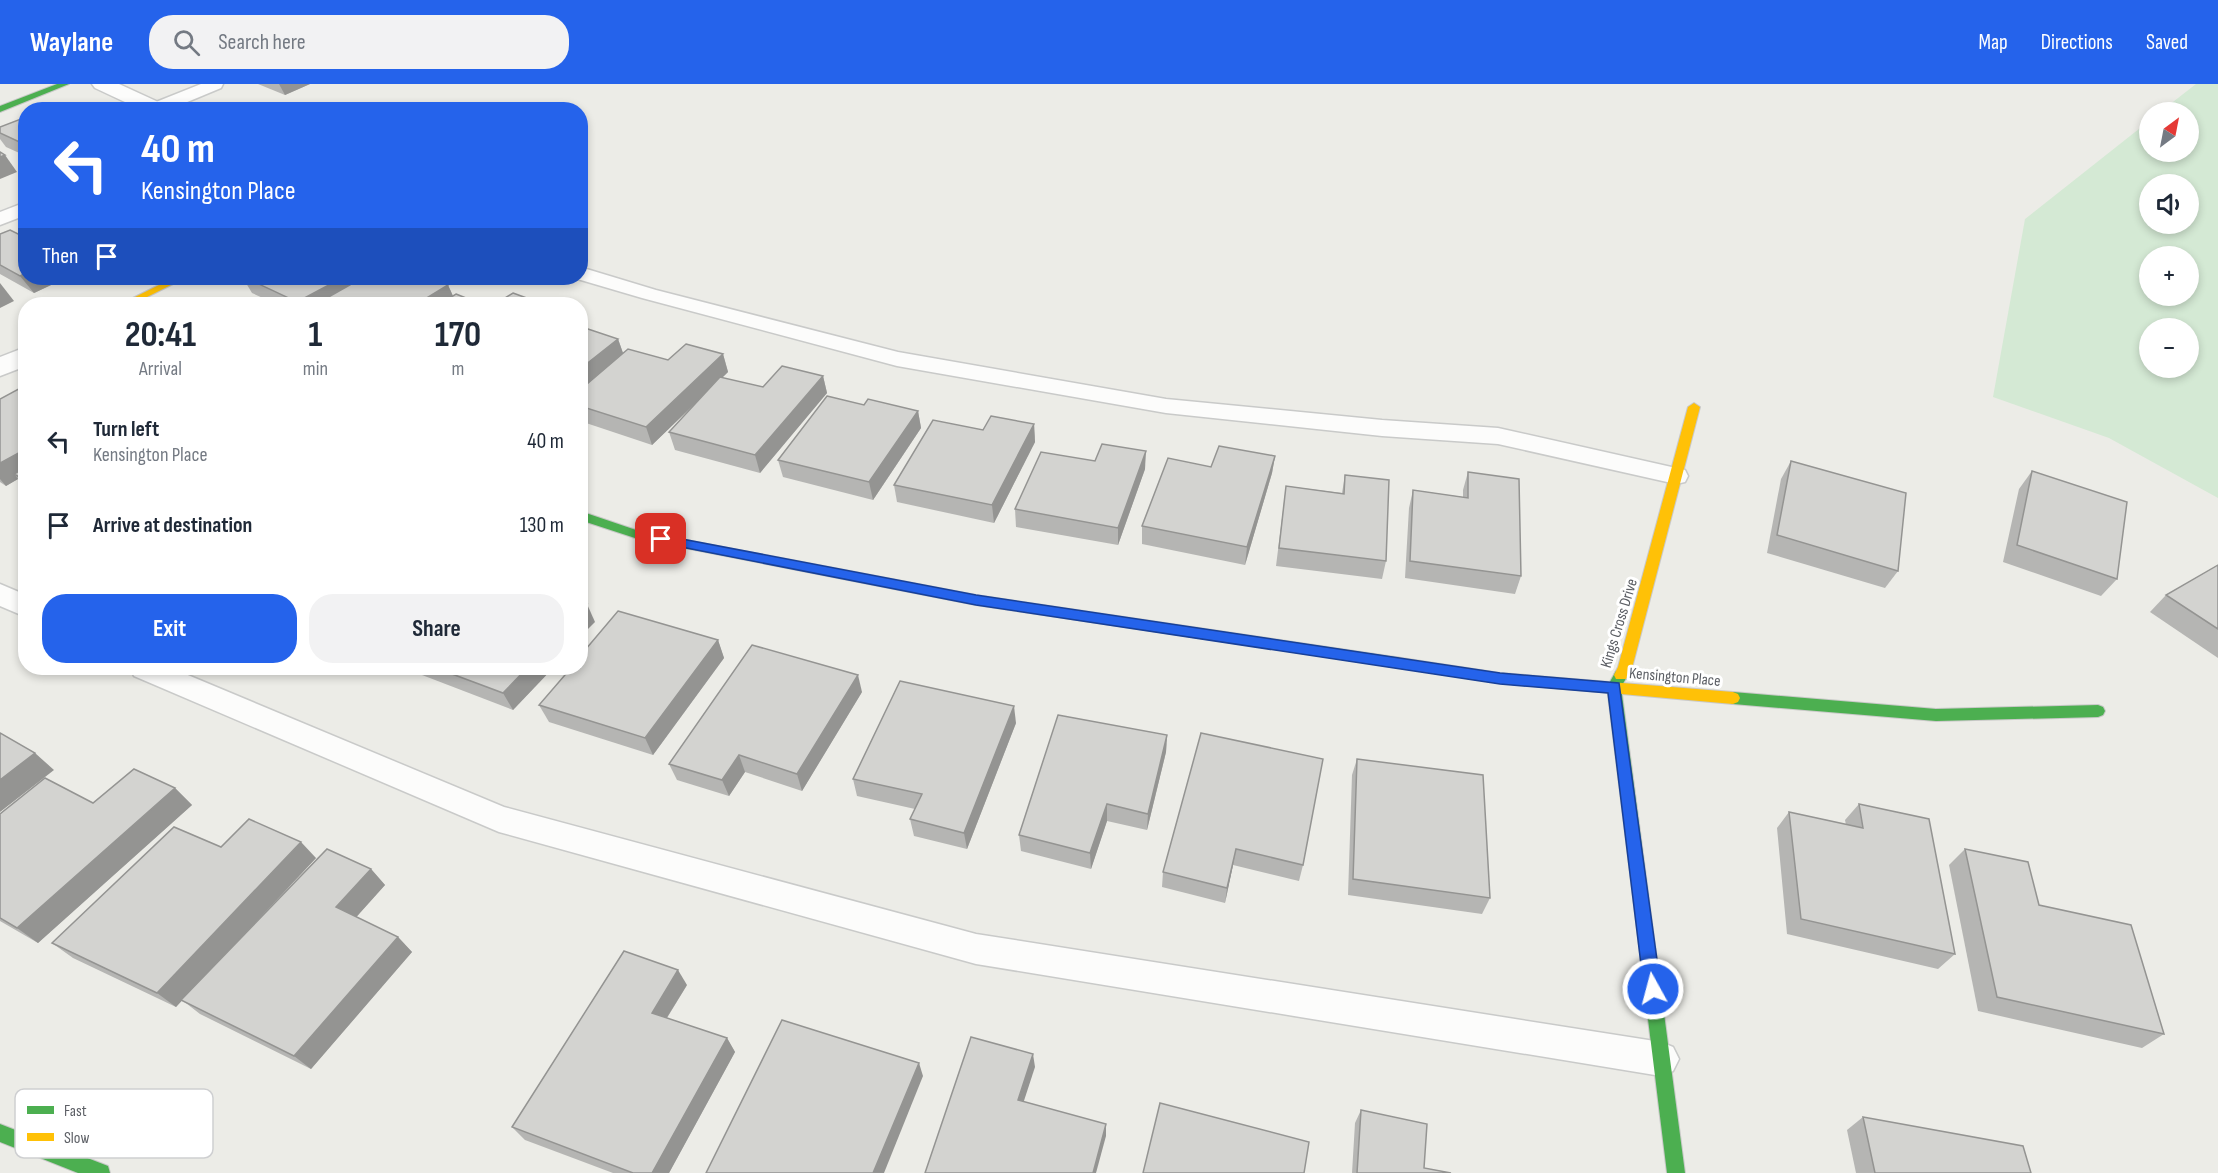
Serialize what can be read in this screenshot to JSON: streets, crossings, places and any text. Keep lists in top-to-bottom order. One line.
{"streets":{"street":["Kings Cross Drive","Kensington Place"]},"crossings":[["Kings Cross Drive","Kensington Place"]],"legend":["Fast","Slow"],"north":"top right","page":{"header":"Waylane","search":"Search here","nav":["Map","Directions","Saved"],"map_buttons":["+","−"],"turn":["40 m","Kensington Place"],"then":"Then","eta":["20:41","Arrival","1","min","170","m"],"list":[{"name":"Turn left","note":"Kensington Place","value":"40 m"},{"name":"Arrive at destination","value":"130 m"}],"buttons":["Exit","Share"]}}
